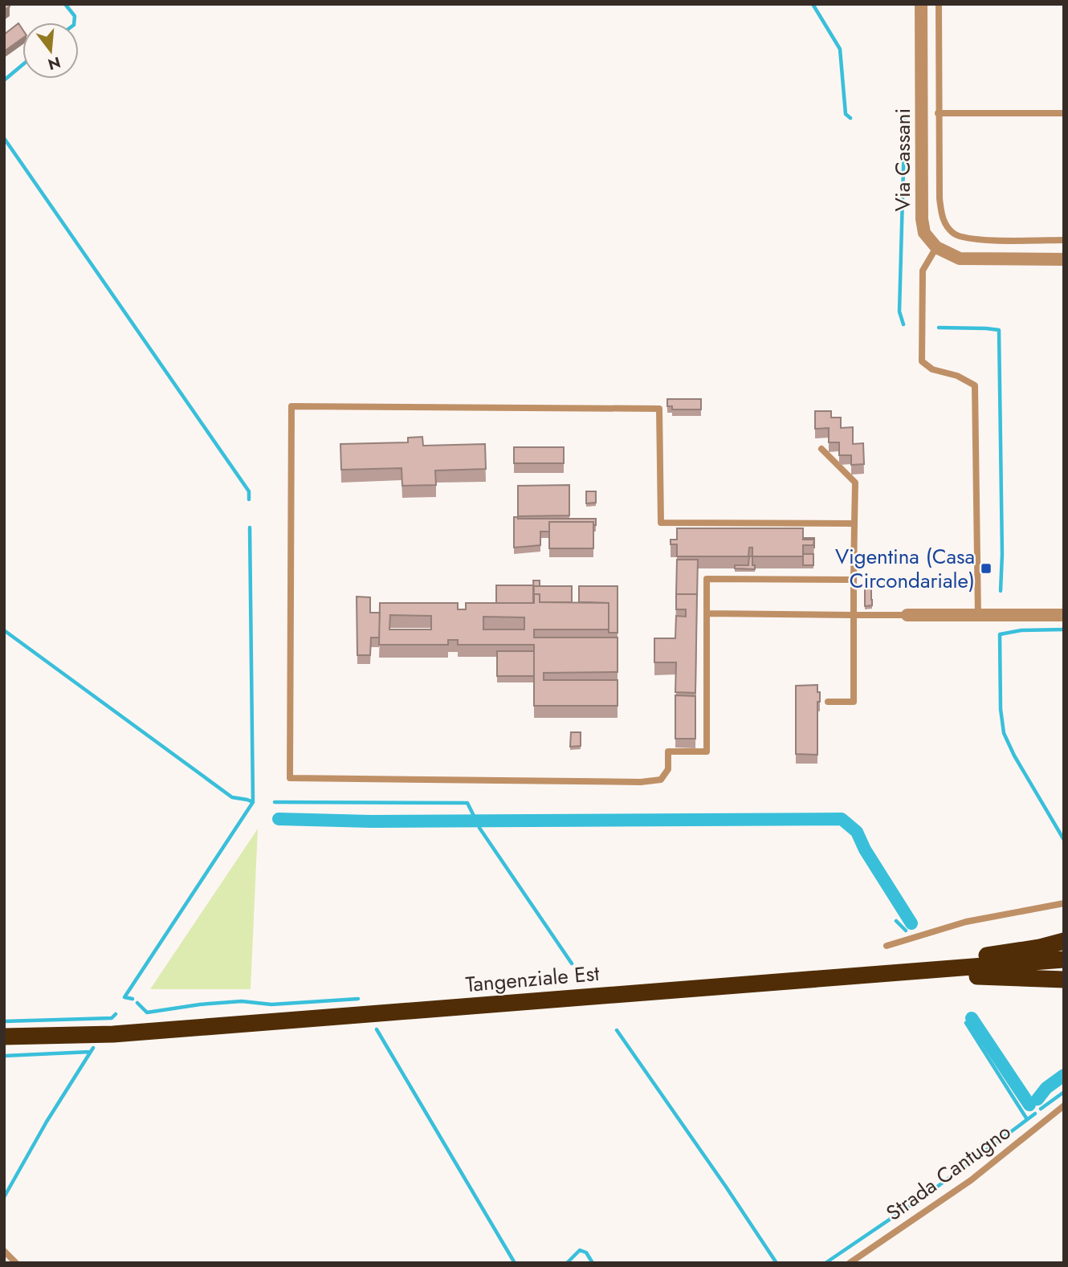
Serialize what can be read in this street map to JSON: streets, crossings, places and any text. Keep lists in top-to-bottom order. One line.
{"streets":{"highway":["Tangenziale Est"],"street":["Via Cassani"],"lane":["Strada Cantugno"]},"places":{"transit":["Vigentina (Casa Circondariale)"]},"north":"bottom"}
